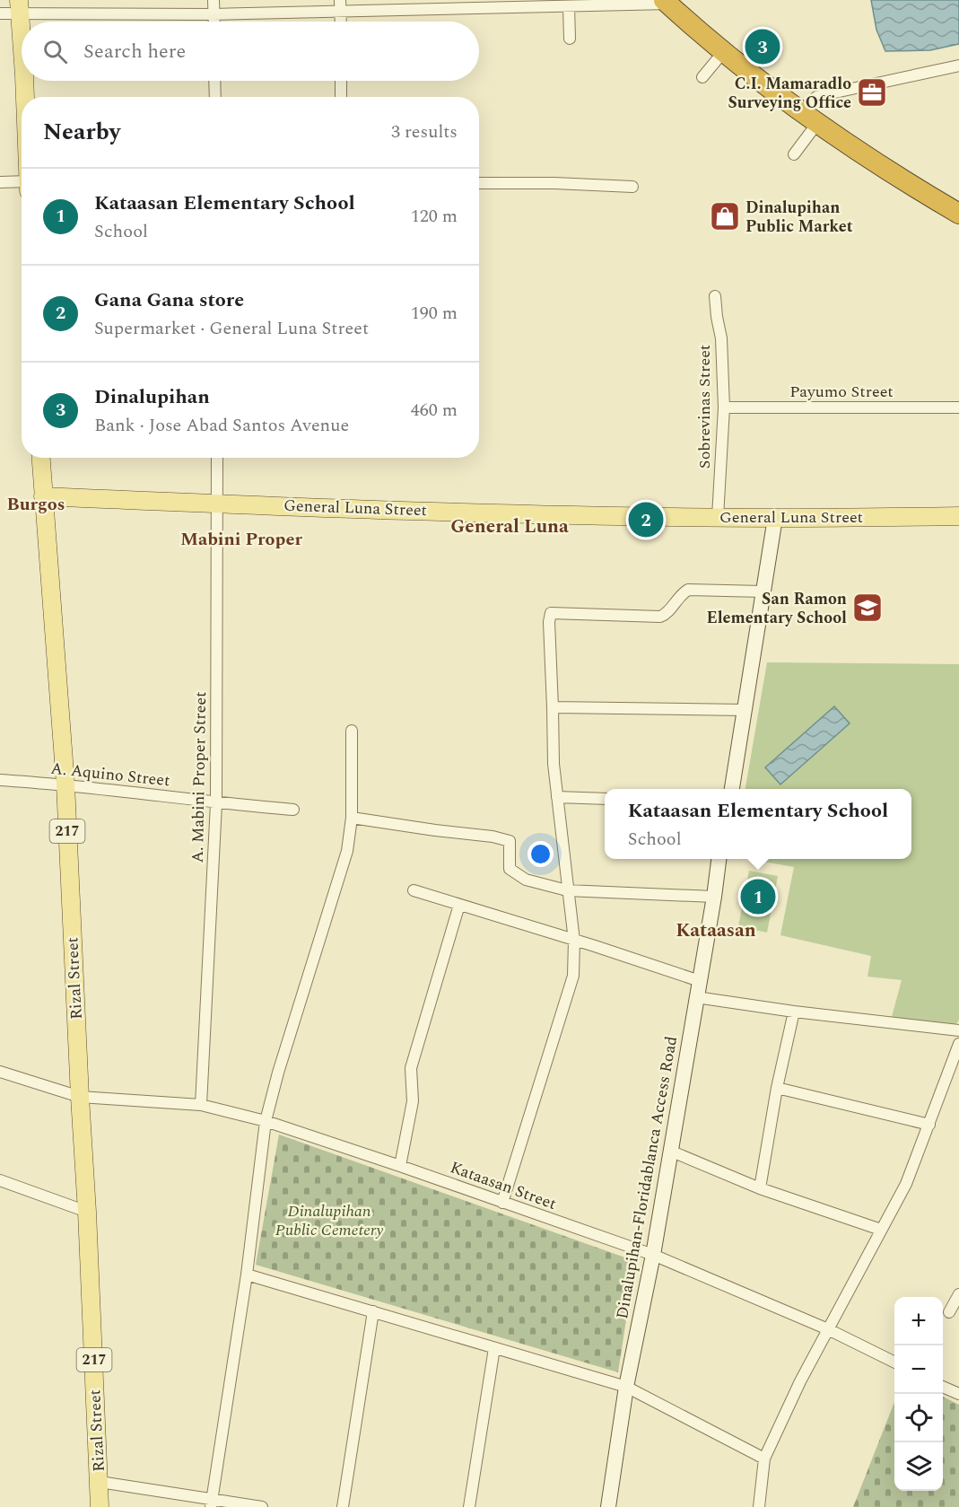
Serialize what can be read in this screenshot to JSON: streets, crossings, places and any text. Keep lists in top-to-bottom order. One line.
{"streets":{"main road":["General Luna Street","217","Rizal Street","Dinalupihan-Floridablanca Access Road"],"street":["Payumo Street","Sobrevinas Street","A. Aquino Street","A. Mabini Proper Street","Kataasan Street"]},"crossings":[["Payumo Street","Sobrevinas Street"],["Sobrevinas Street","General Luna Street"],["General Luna Street","A. Mabini Proper Street"],["General Luna Street","Rizal Street"],["A. Aquino Street","A. Mabini Proper Street"],["A. Aquino Street","Rizal Street"],["A. Mabini Proper Street","Kataasan Street"],["Rizal Street","Kataasan Street"],["Dinalupihan-Floridablanca Access Road","Kataasan Street"]],"districts":["Burgos","General Luna","Mabini Proper","Kataasan"],"parks":["Dinalupihan Public Cemetery"],"places":{"office":["C.I. Mamaradlo Surveying Office"],"shop":["Dinalupihan Public Market"],"school or university":["San Ramon Elementary School"]},"page":{"search":"Search here","pins":["3","2","1"],"heading":["Nearby","3 results"],"list":[{"mark":"1","name":"Kataasan Elementary School","note":"School","value":"120 m"},{"mark":"2","name":"Gana Gana store","note":"Supermarket · General Luna Street","value":"190 m"},{"mark":"3","name":"Dinalupihan","note":"Bank · Jose Abad Santos Avenue","value":"460 m"}],"popup":["Kataasan Elementary School","School"],"map_buttons":["+","−"]}}
